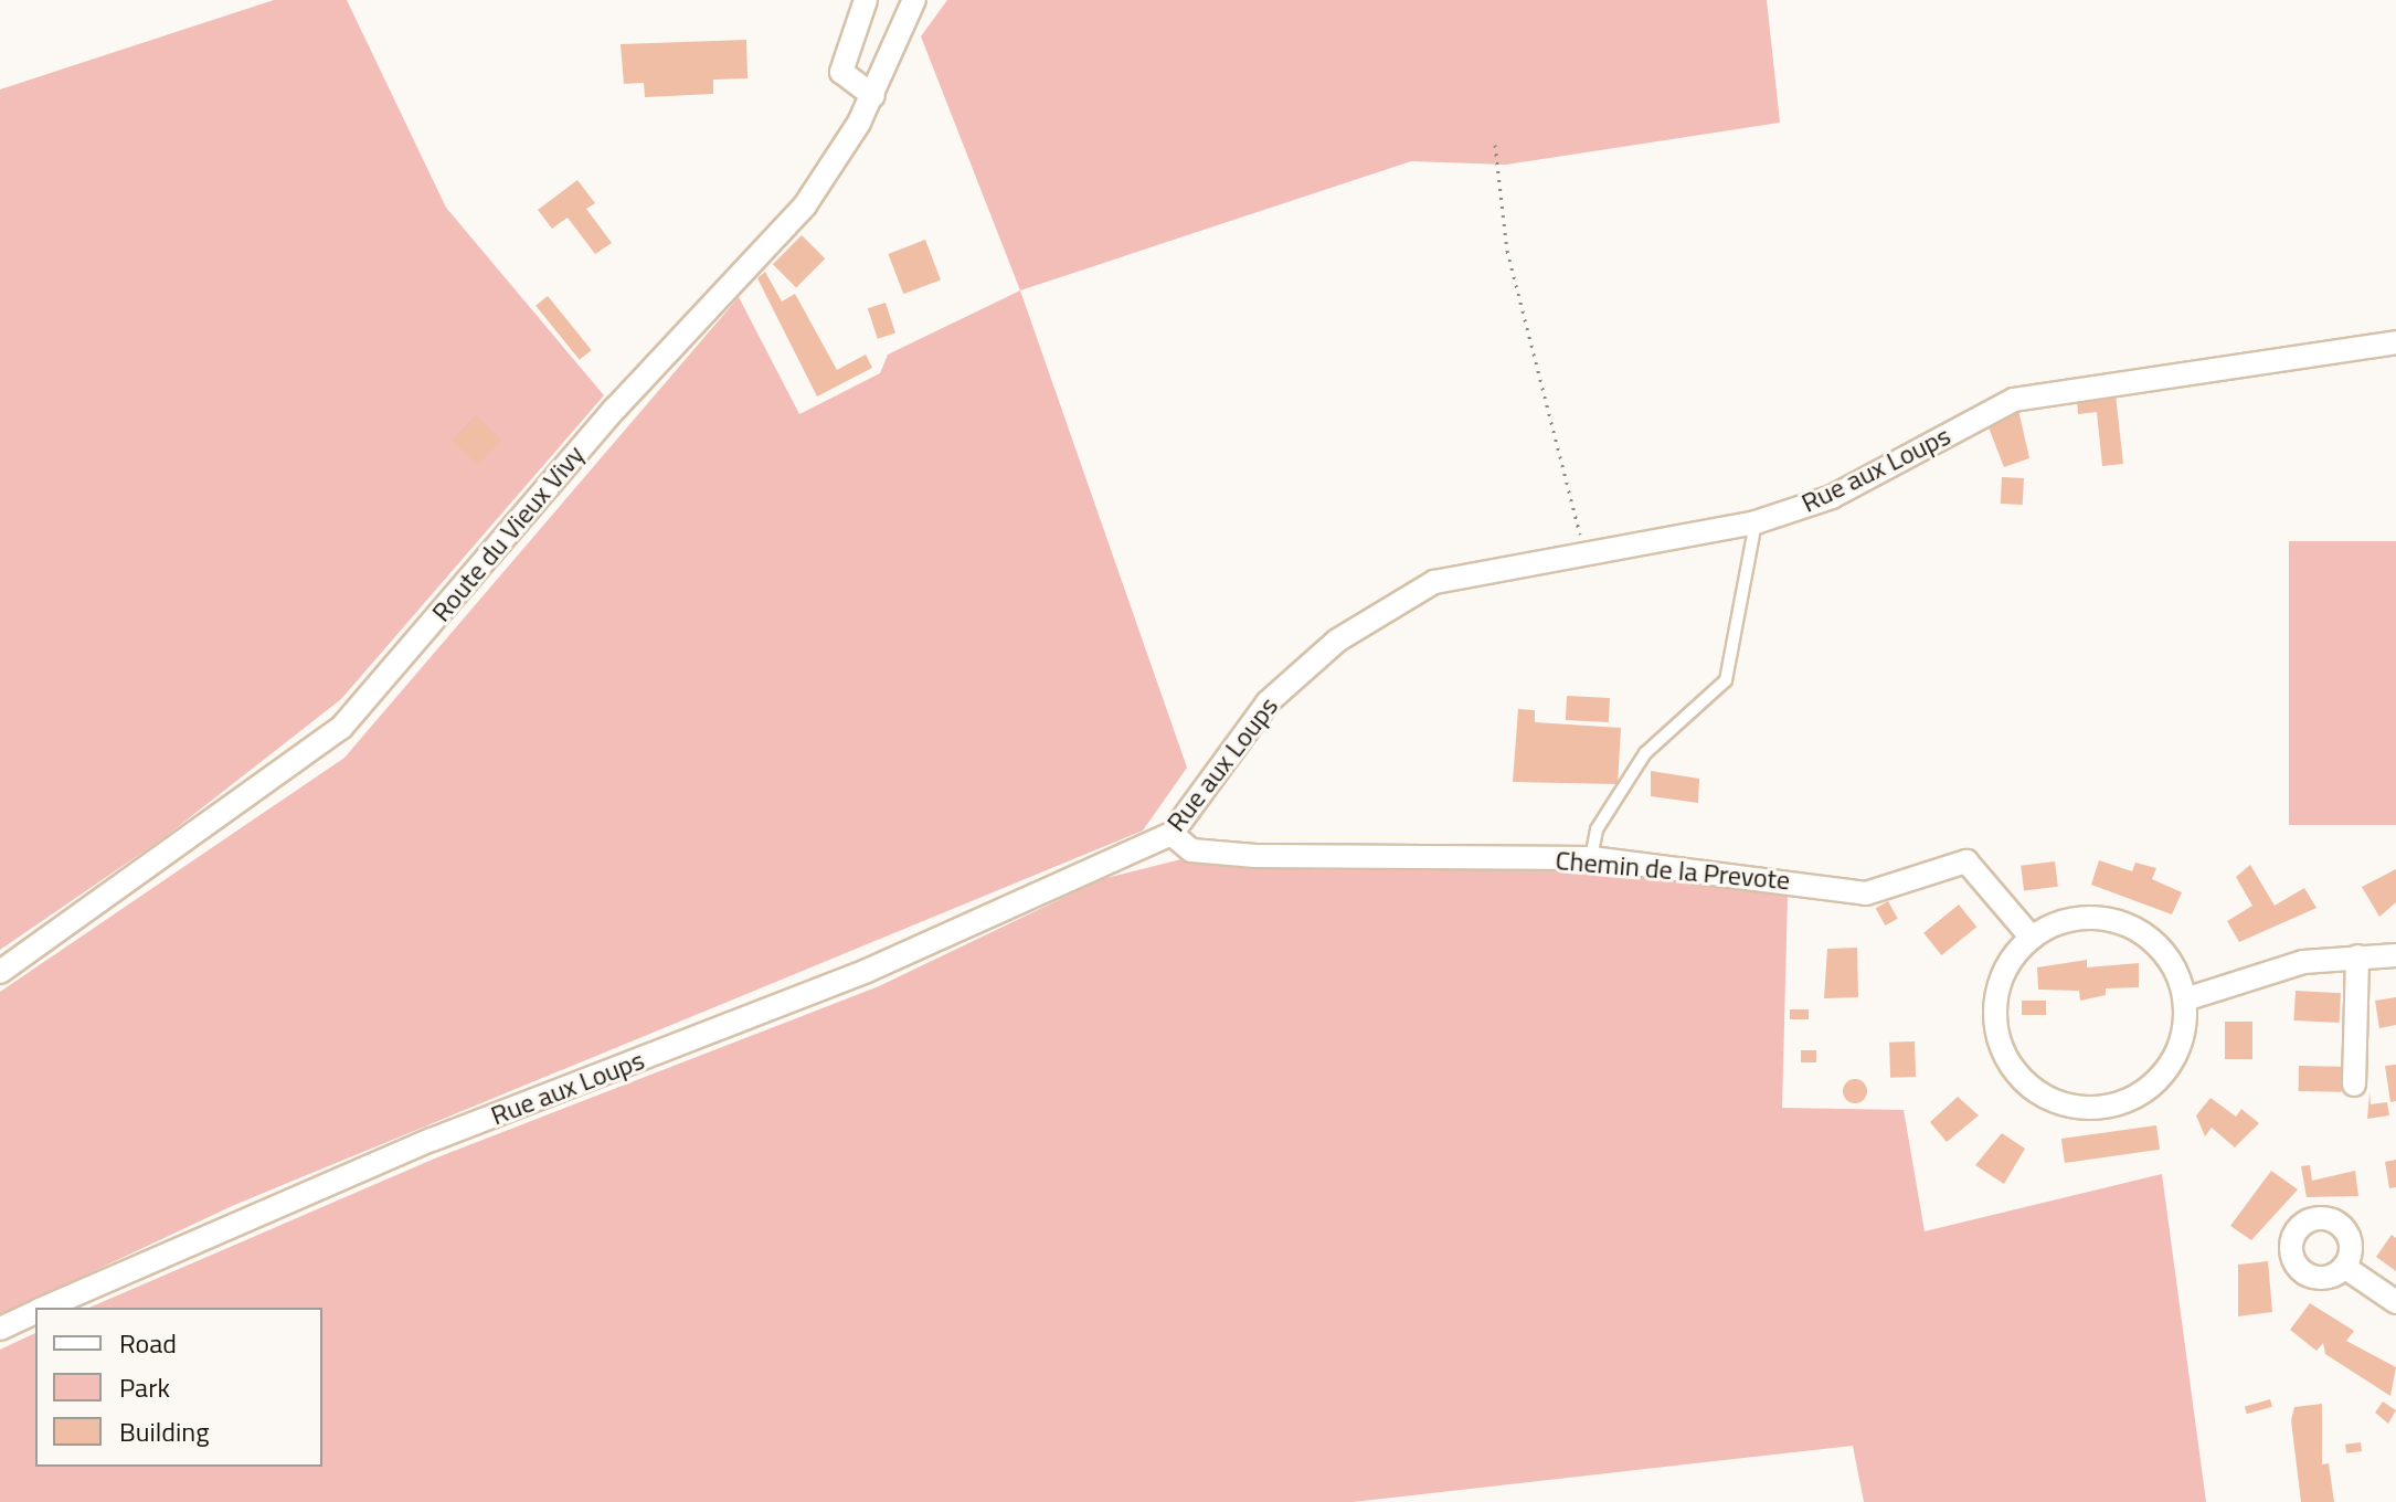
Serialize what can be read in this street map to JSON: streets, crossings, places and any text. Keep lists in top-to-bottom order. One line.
{"streets":{"street":["Rue aux Loups","Route du Vieux Vivy","Chemin de la Prevote"]},"crossings":[["Rue aux Loups","Chemin de la Prevote"]],"legend":["Road","Park","Building"]}
